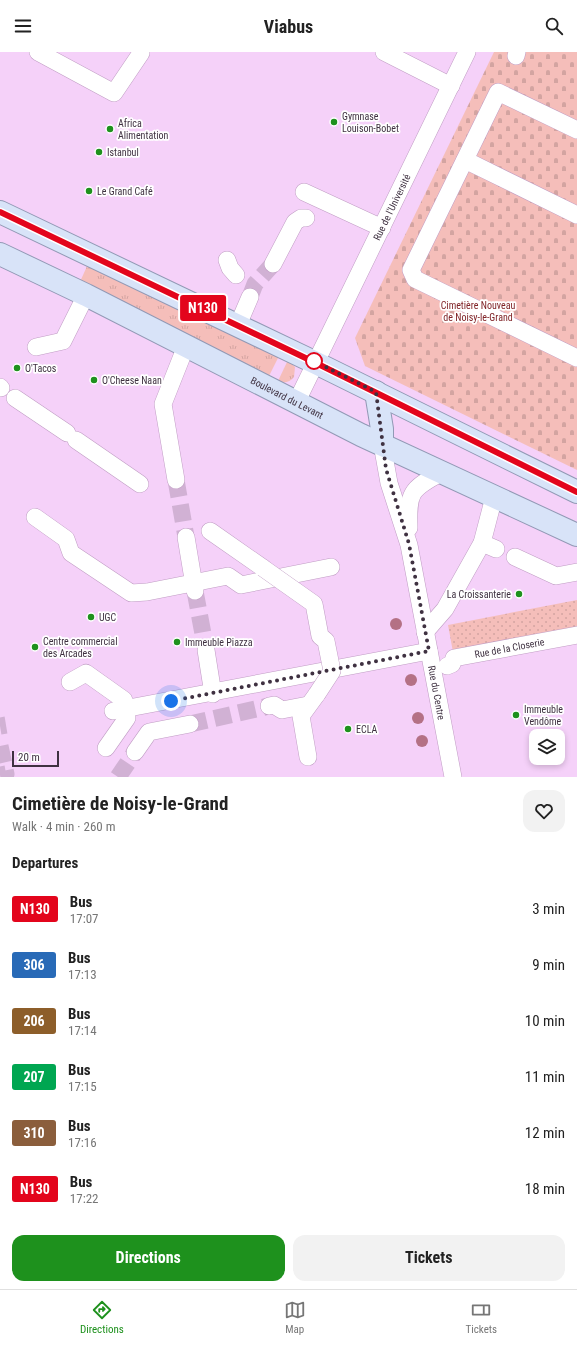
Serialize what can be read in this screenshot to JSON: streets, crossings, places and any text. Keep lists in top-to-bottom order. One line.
{"streets":{"main road":["Boulevard du Levant"],"street":["Rue de l'Université","Rue de la Closerie","Rue du Centre"]},"crossings":[["Rue de l'Université","Boulevard du Levant"],["Boulevard du Levant","Rue du Centre"]],"parks":["Cimetière Nouveau de Noisy-le-Grand"],"places":["Gymnase Louison-Bobet","Africa Alimentation","Istanbul","Le Grand Café","O'Tacos","O'Cheese Naan","La Croissanterie","UGC","Immeuble Piazza","Centre commercial des Arcades","Immeuble Vendôme","ECLA"],"lines":["bus line N130"],"scale_bar":"20 m","page":{"header":"Viabus","on_map":"N130","scale":"20 m","heading":[["Cimetière de Noisy-le-Grand","Walk · 4 min · 260 m"],"Departures"],"list":[{"mark":"N130","name":"Bus","note":"17:07","value":"3 min"},{"mark":"306","name":"Bus","note":"17:13","value":"9 min"},{"mark":"206","name":"Bus","note":"17:14","value":"10 min"},{"mark":"207","name":"Bus","note":"17:15","value":"11 min"},{"mark":"310","name":"Bus","note":"17:16","value":"12 min"},{"mark":"N130","name":"Bus","note":"17:22","value":"18 min"}],"buttons":["Directions","Tickets"],"tabs":["Directions","Map","Tickets"]}}
